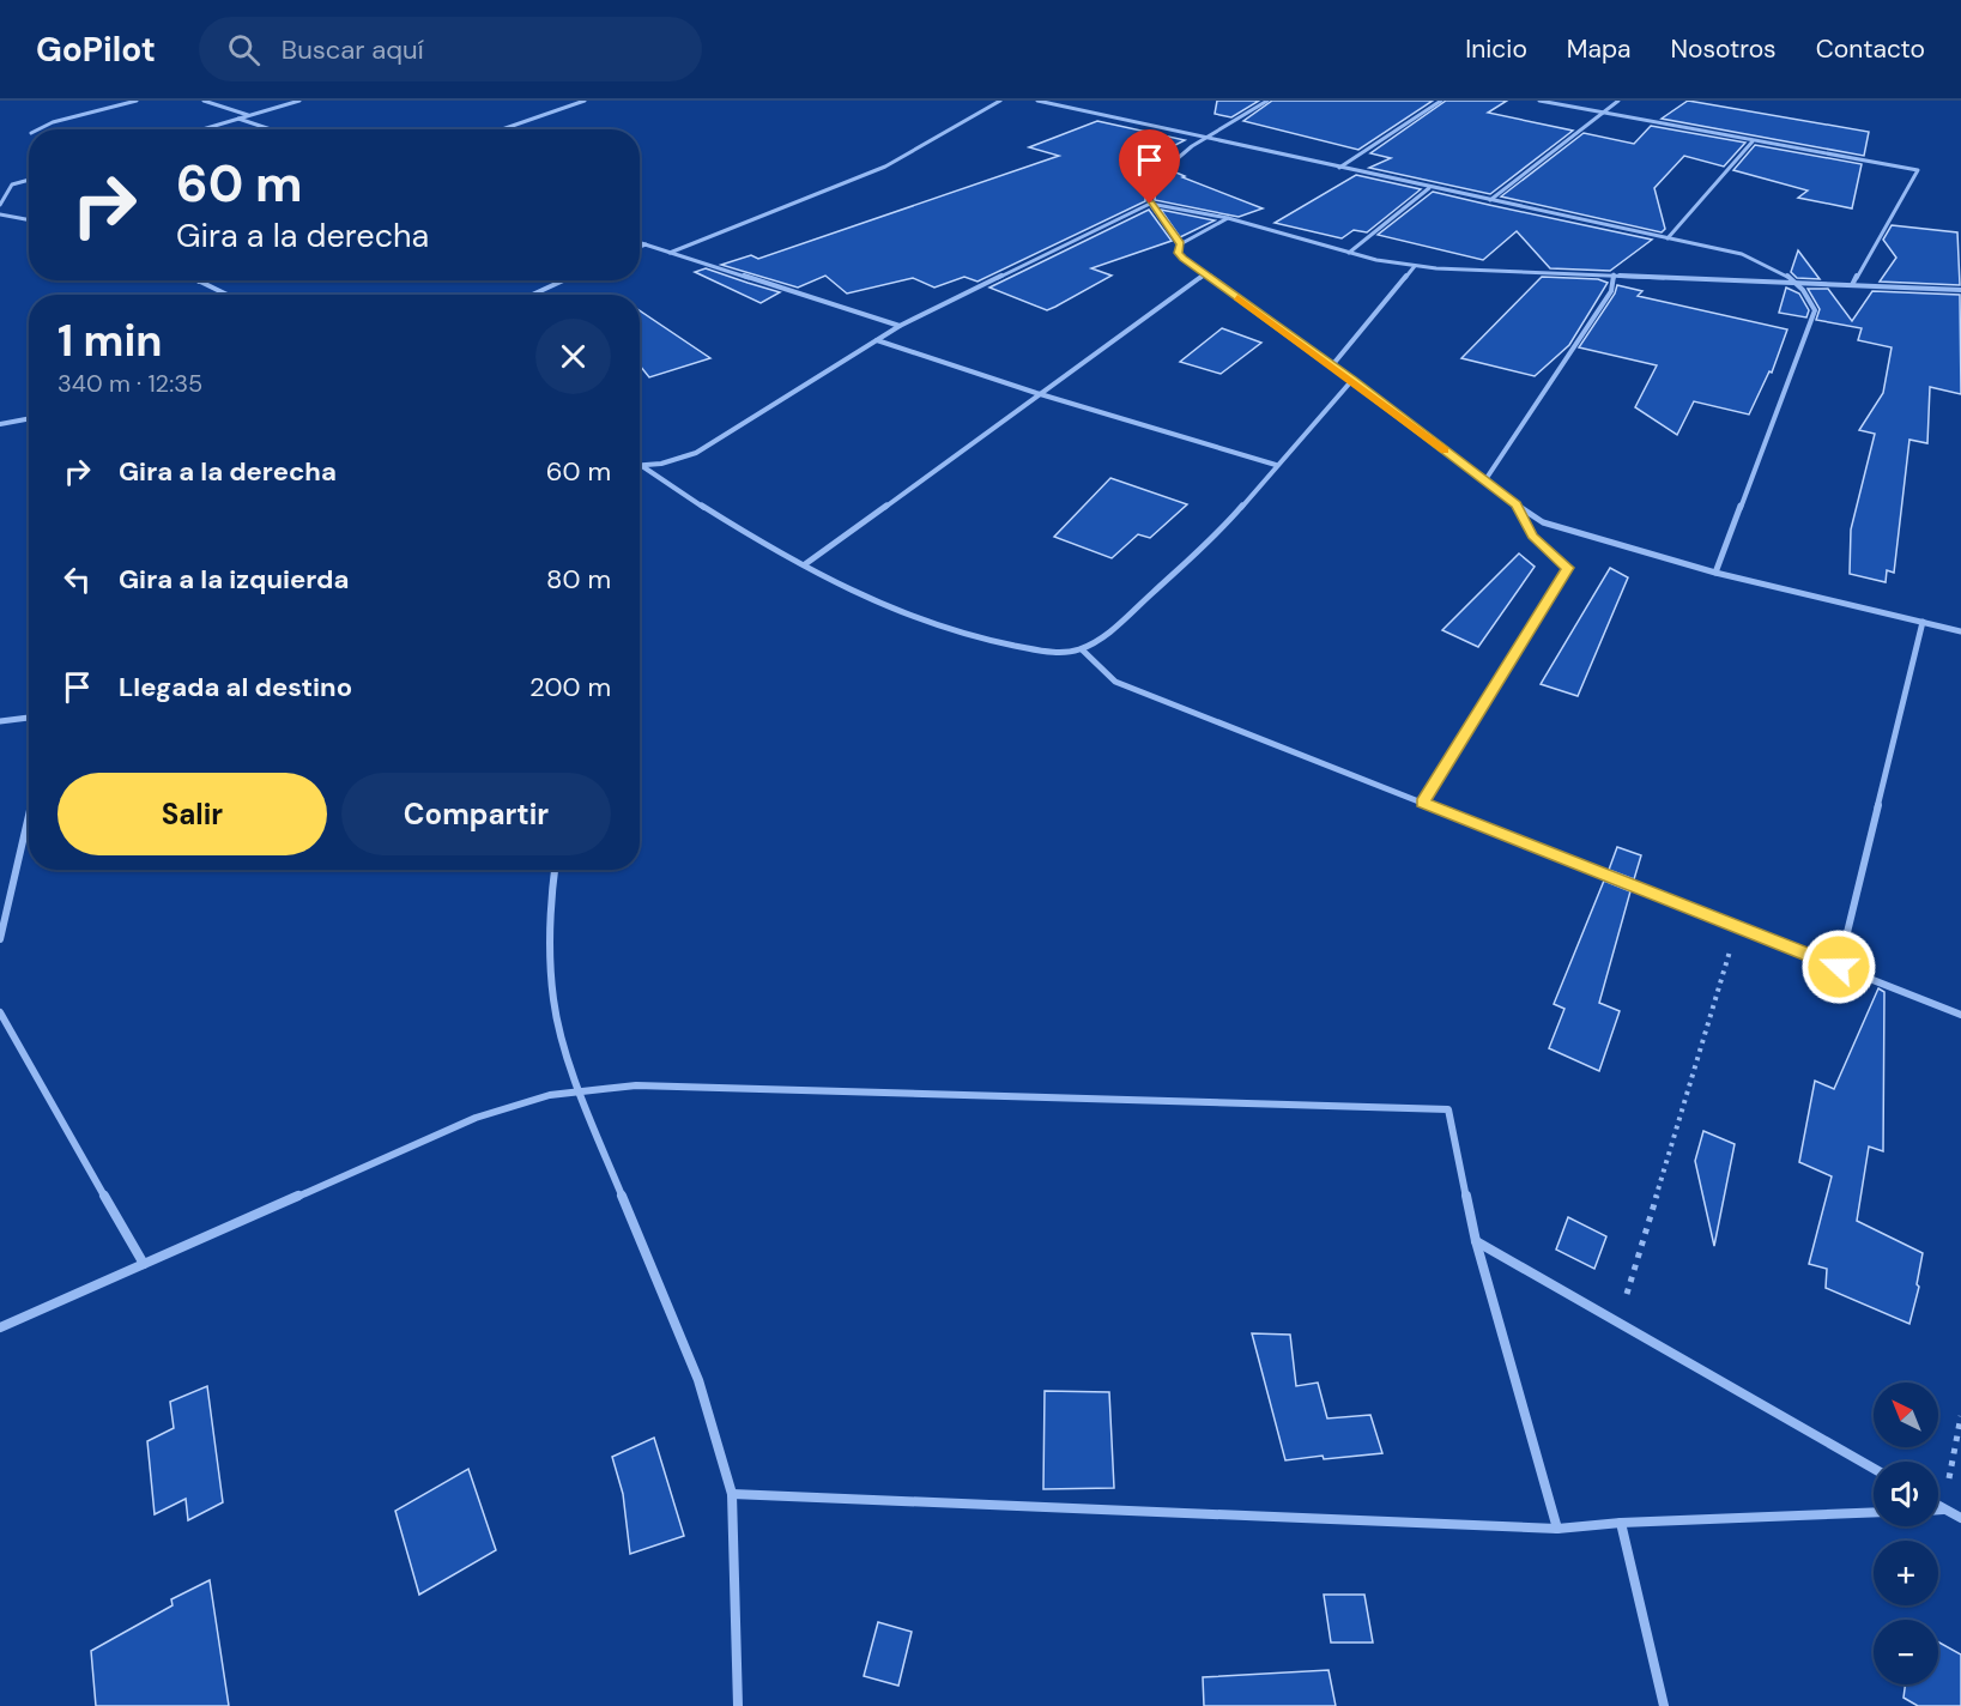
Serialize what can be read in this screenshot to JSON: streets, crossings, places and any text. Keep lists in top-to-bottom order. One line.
{"north":"top left","page":{"header":"GoPilot","search":"Buscar aquí","nav":["Inicio","Mapa","Nosotros","Contacto"],"turn":["60 m","Gira a la derecha"],"heading":["1 min","340 m · 12:35"],"list":[{"name":"Gira a la derecha","value":"60 m"},{"name":"Gira a la izquierda","value":"80 m"},{"name":"Llegada al destino","value":"200 m"}],"buttons":["Salir","Compartir"],"map_buttons":["+","−"]}}
